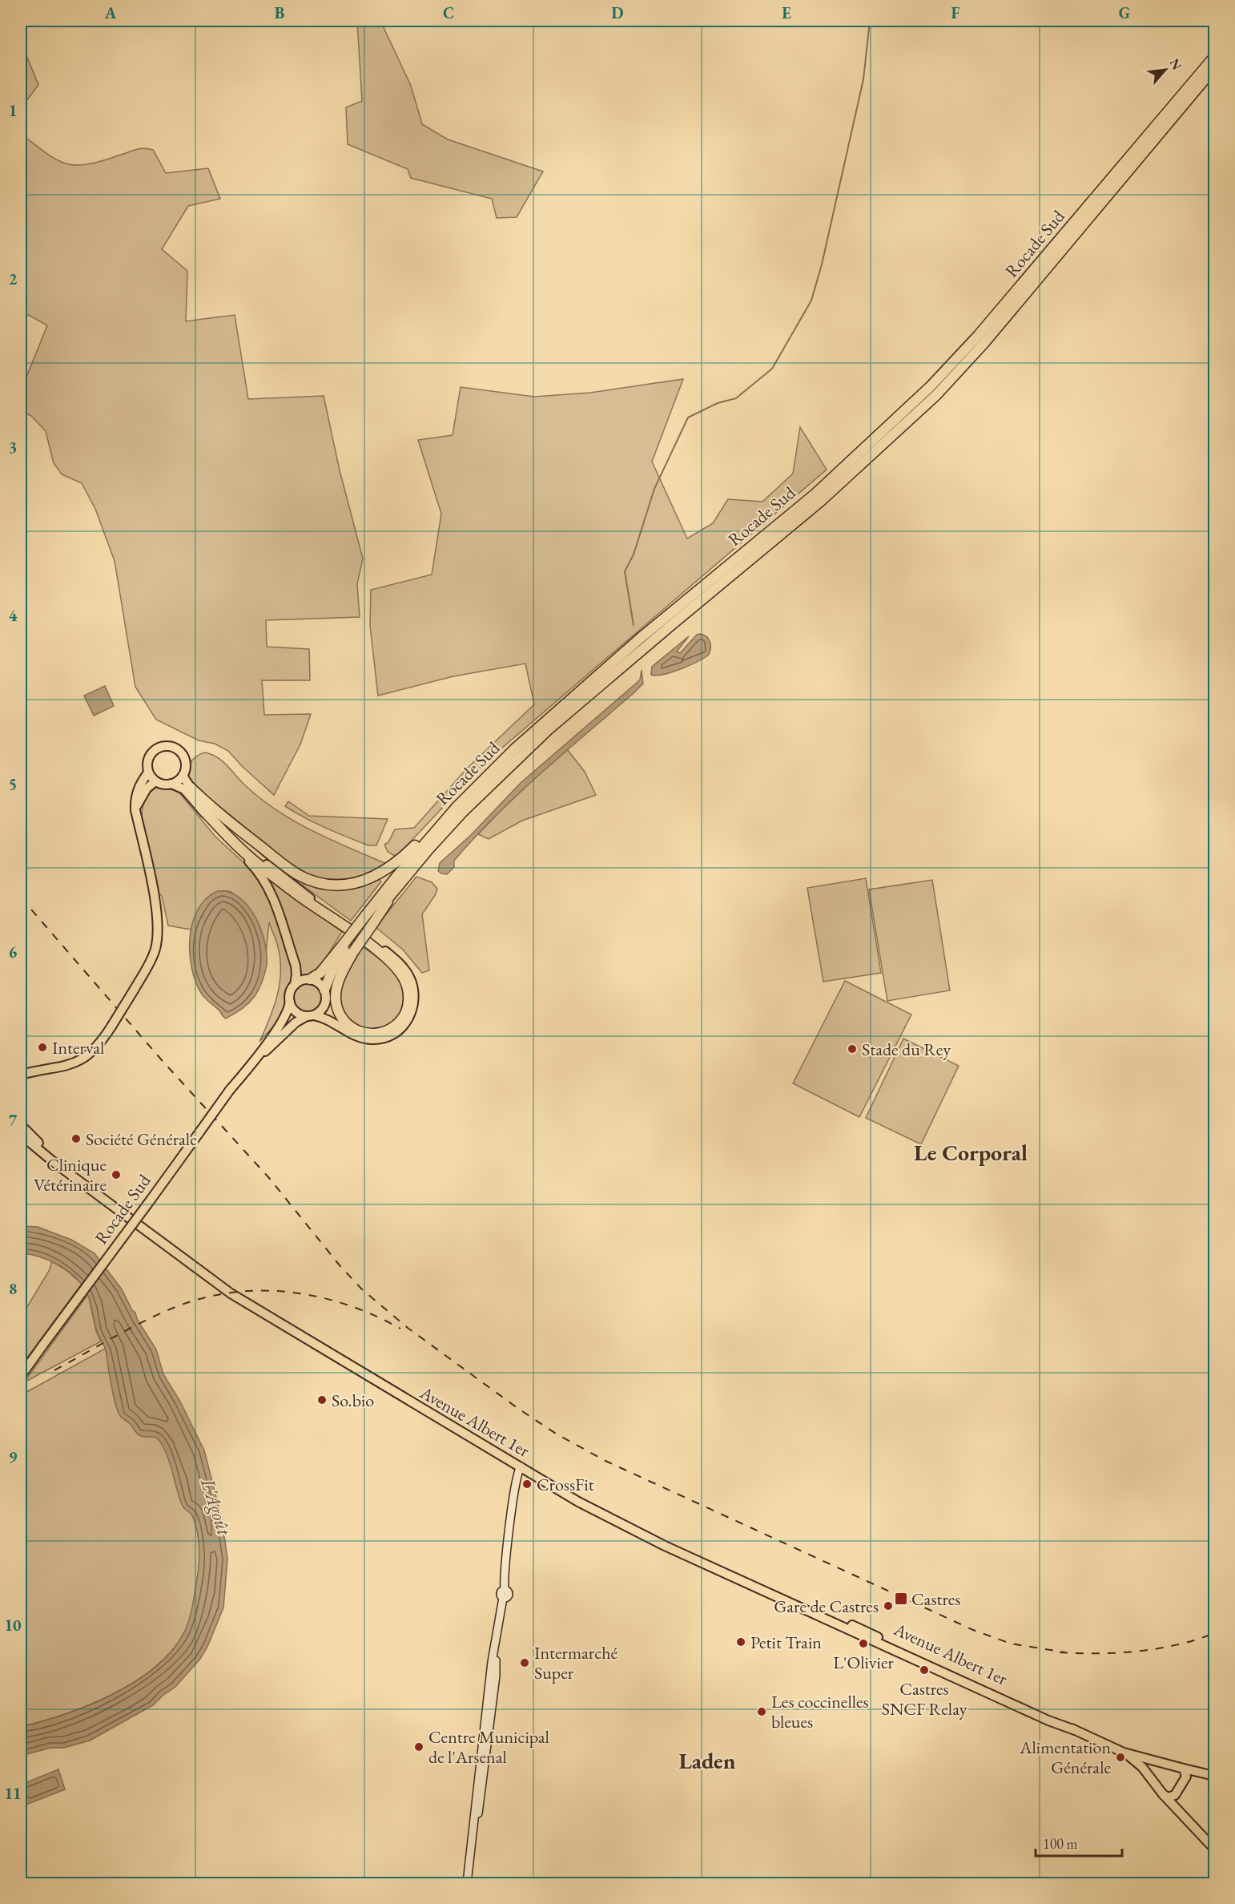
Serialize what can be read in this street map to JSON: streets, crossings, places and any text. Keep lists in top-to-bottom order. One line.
{"streets":{"highway":["Rocade Sud"],"main road":["Avenue Albert 1er"]},"districts":["Le Corporal","Laden"],"water":["L'Agoût"],"places":{"other":["Interval","Stade du Rey","Société Générale","Clinique Vétérinaire","So.bio","CrossFit","Gare de Castres","Petit Train","L'Olivier","Intermarché Super","Castres SNCF Relay","Les coccinelles bleues","Centre Municipal de l'Arsenal","Alimentation Générale"],"transit":["Castres"]},"scale_bar":"100 m","north":"top right","grid":{"columns":["A","B","C","D","E","F","G"],"rows":["1","2","3","4","5","6","7","8","9","10","11"]}}
